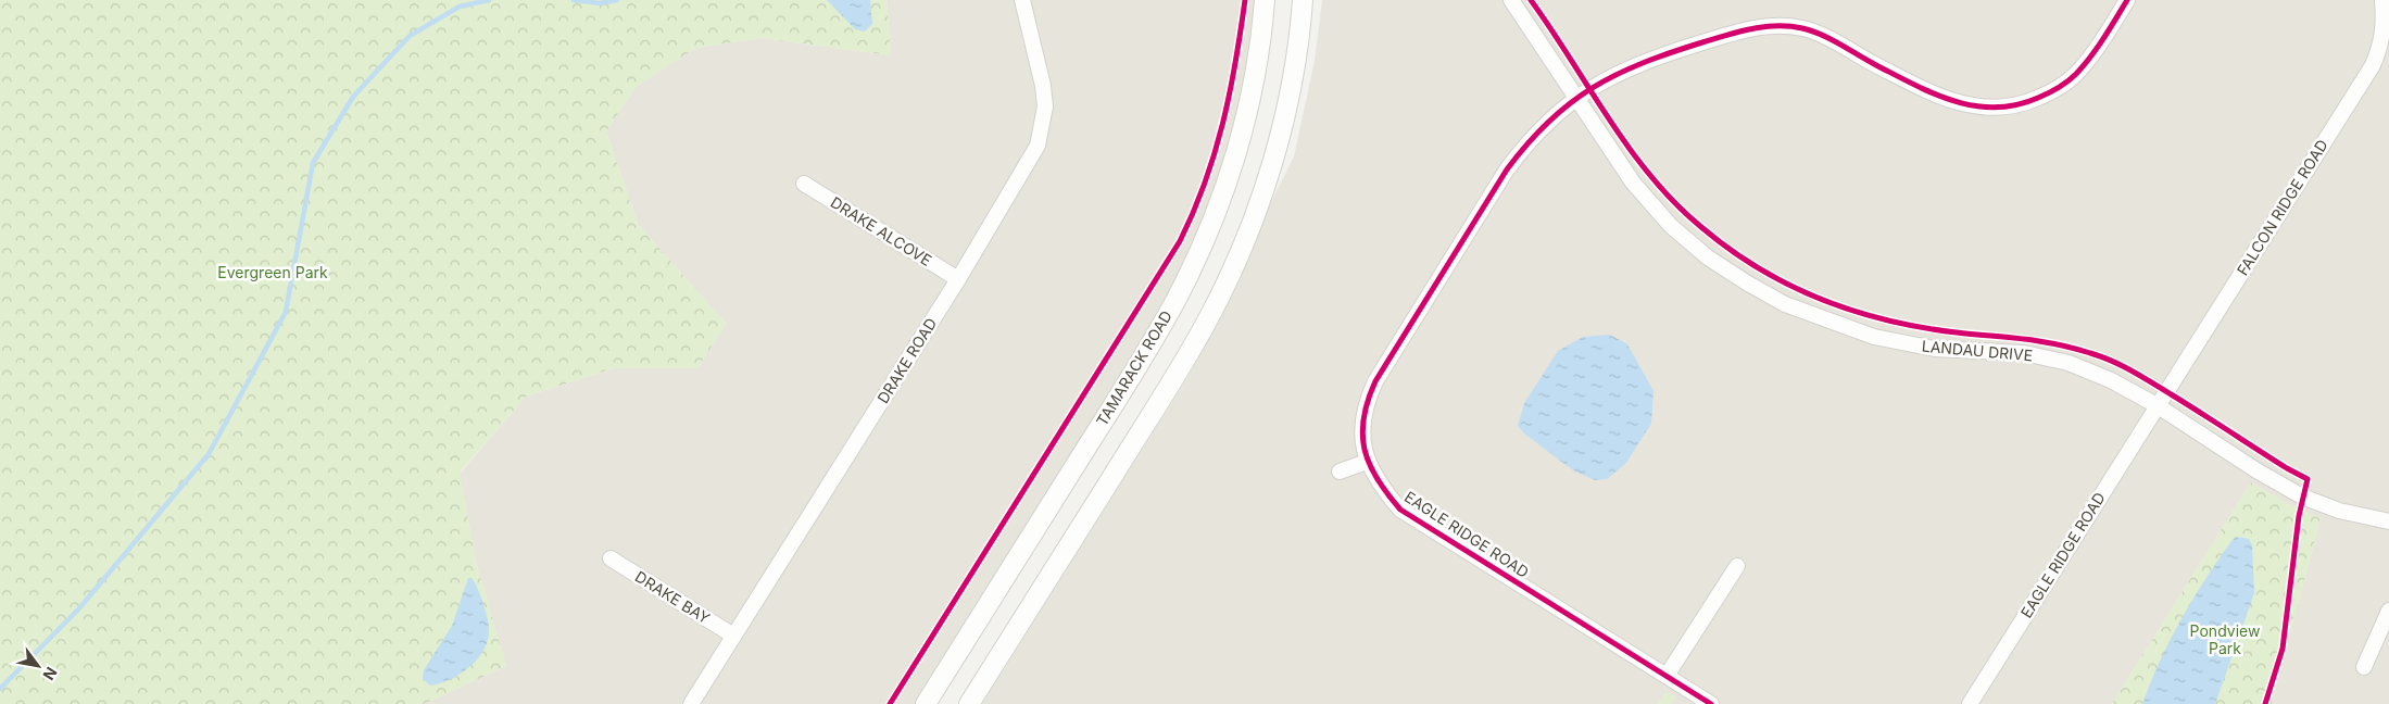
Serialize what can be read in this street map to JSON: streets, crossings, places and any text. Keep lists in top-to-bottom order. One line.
{"streets":{"street":["FALCON RIDGE ROAD","DRAKE ALCOVE","LANDAU DRIVE","DRAKE ROAD","TAMARACK ROAD","EAGLE RIDGE ROAD","DRAKE BAY"]},"crossings":[["FALCON RIDGE ROAD","LANDAU DRIVE"],["FALCON RIDGE ROAD","EAGLE RIDGE ROAD"],["DRAKE ALCOVE","DRAKE ROAD"],["LANDAU DRIVE","EAGLE RIDGE ROAD"],["DRAKE ROAD","DRAKE BAY"]],"parks":["Evergreen Park","Pondview Park"],"north":"bottom right"}
